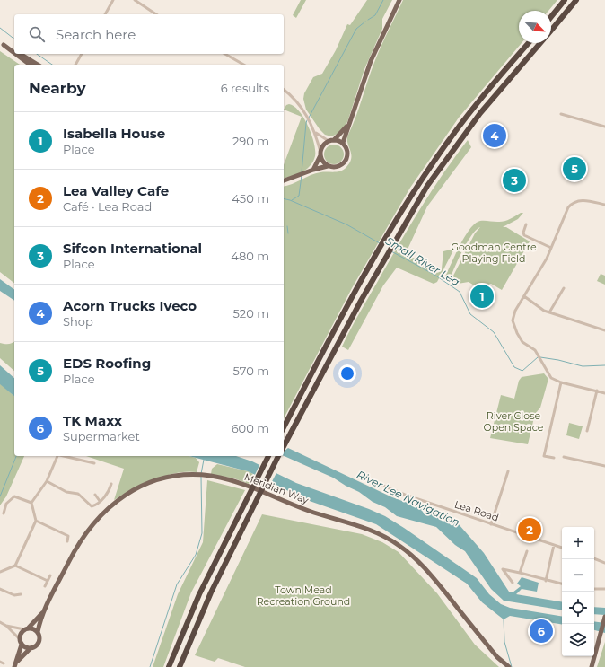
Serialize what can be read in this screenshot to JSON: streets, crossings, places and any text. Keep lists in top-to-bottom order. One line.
{"streets":{"main road":["Meridian Way"],"street":["Lea Road"]},"water":["Small River Lea","River Lee Navigation"],"parks":["Goodman Centre Playing Field","River Close Open Space","Town Mead Recreation Ground"],"north":"bottom right","page":{"search":"Search here","heading":["Nearby","6 results"],"list":[{"mark":"1","name":"Isabella House","note":"Place","value":"290 m"},{"mark":"2","name":"Lea Valley Cafe","note":"Café · Lea Road","value":"450 m"},{"mark":"3","name":"Sifcon International","note":"Place","value":"480 m"},{"mark":"4","name":"Acorn Trucks Iveco","note":"Shop","value":"520 m"},{"mark":"5","name":"EDS Roofing","note":"Place","value":"570 m"},{"mark":"6","name":"TK Maxx","note":"Supermarket","value":"600 m"}],"pins":["4","5","3","1","2","6"],"map_buttons":["+","−"]}}
